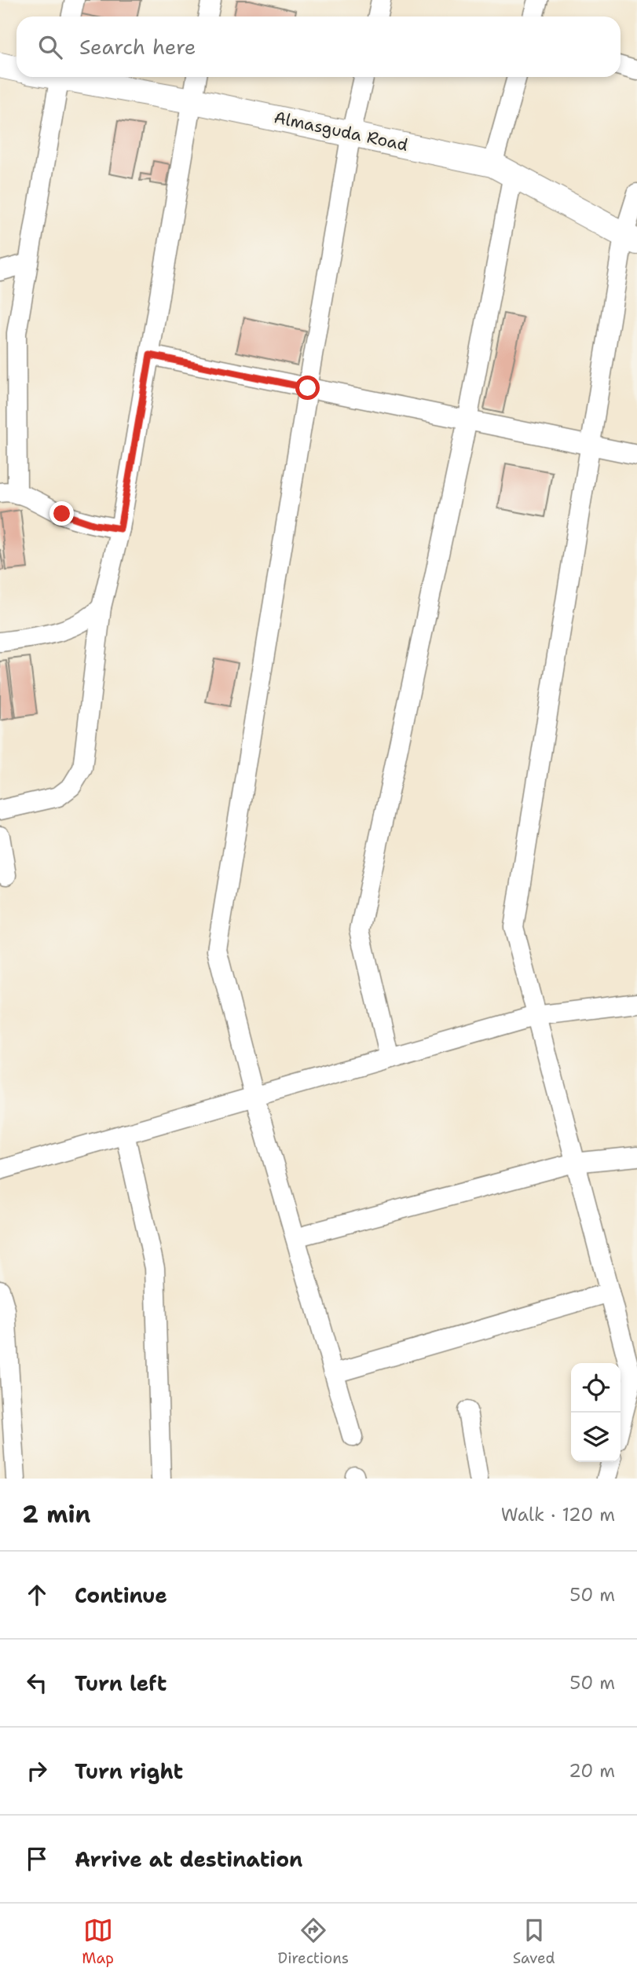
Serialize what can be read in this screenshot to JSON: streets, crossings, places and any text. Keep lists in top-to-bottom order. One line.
{"streets":{"street":["Almasguda Road"]},"page":{"search":"Search here","heading":["2 min","Walk · 120 m"],"list":[["Continue","50 m"],["Turn left","50 m"],["Turn right","20 m"],"Arrive at destination"],"nav":["Map","Directions","Saved"]}}
